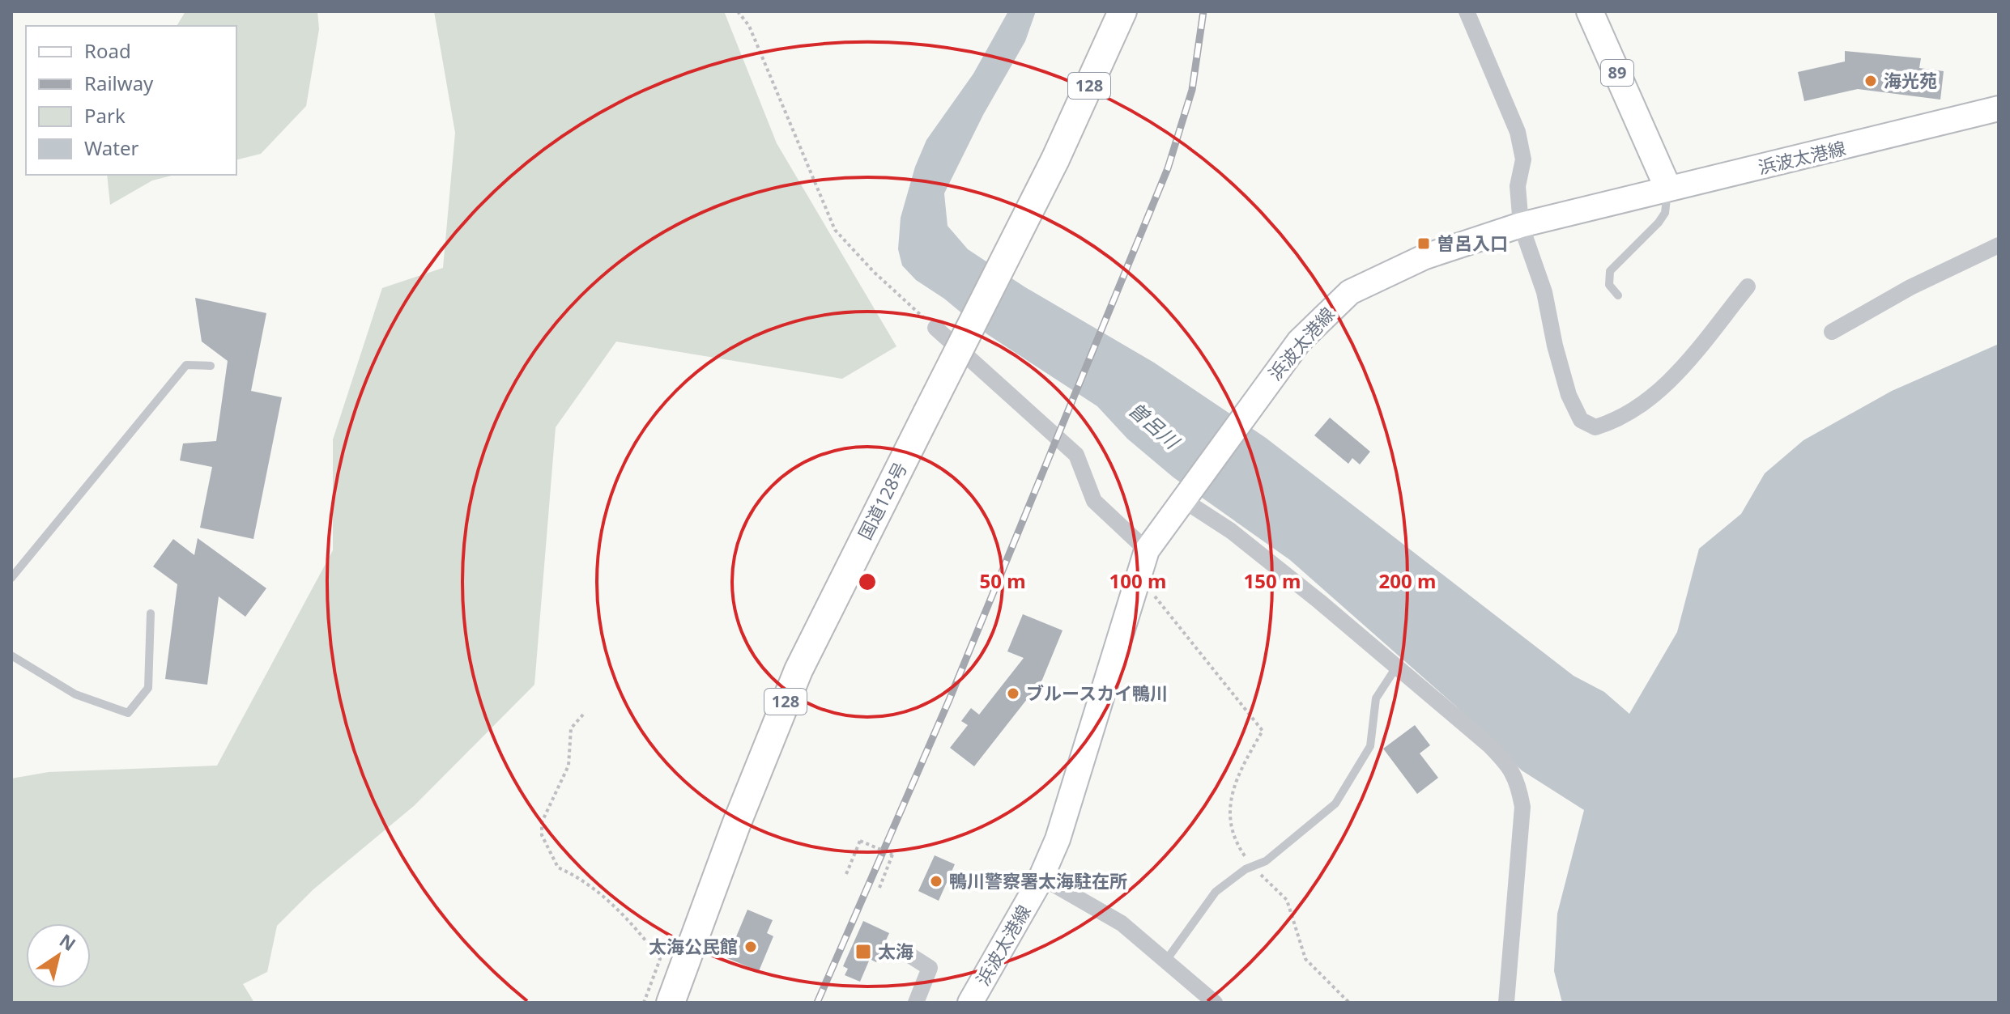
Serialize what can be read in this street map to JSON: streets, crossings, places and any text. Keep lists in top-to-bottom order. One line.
{"streets":{"highway":["128","国道128号"],"main road":["89","浜波太港線"]},"crossings":[["89","浜波太港線"]],"water":["曽呂川"],"places":{"other":["海光苑","ブルースカイ鴨川","鴨川警察署太海駐在所","太海公民館"],"transit":["曽呂入口","太海"]},"legend":["Road","Railway","Park","Water"],"north":"top right","rings":["50 m","100 m","150 m","200 m"]}
